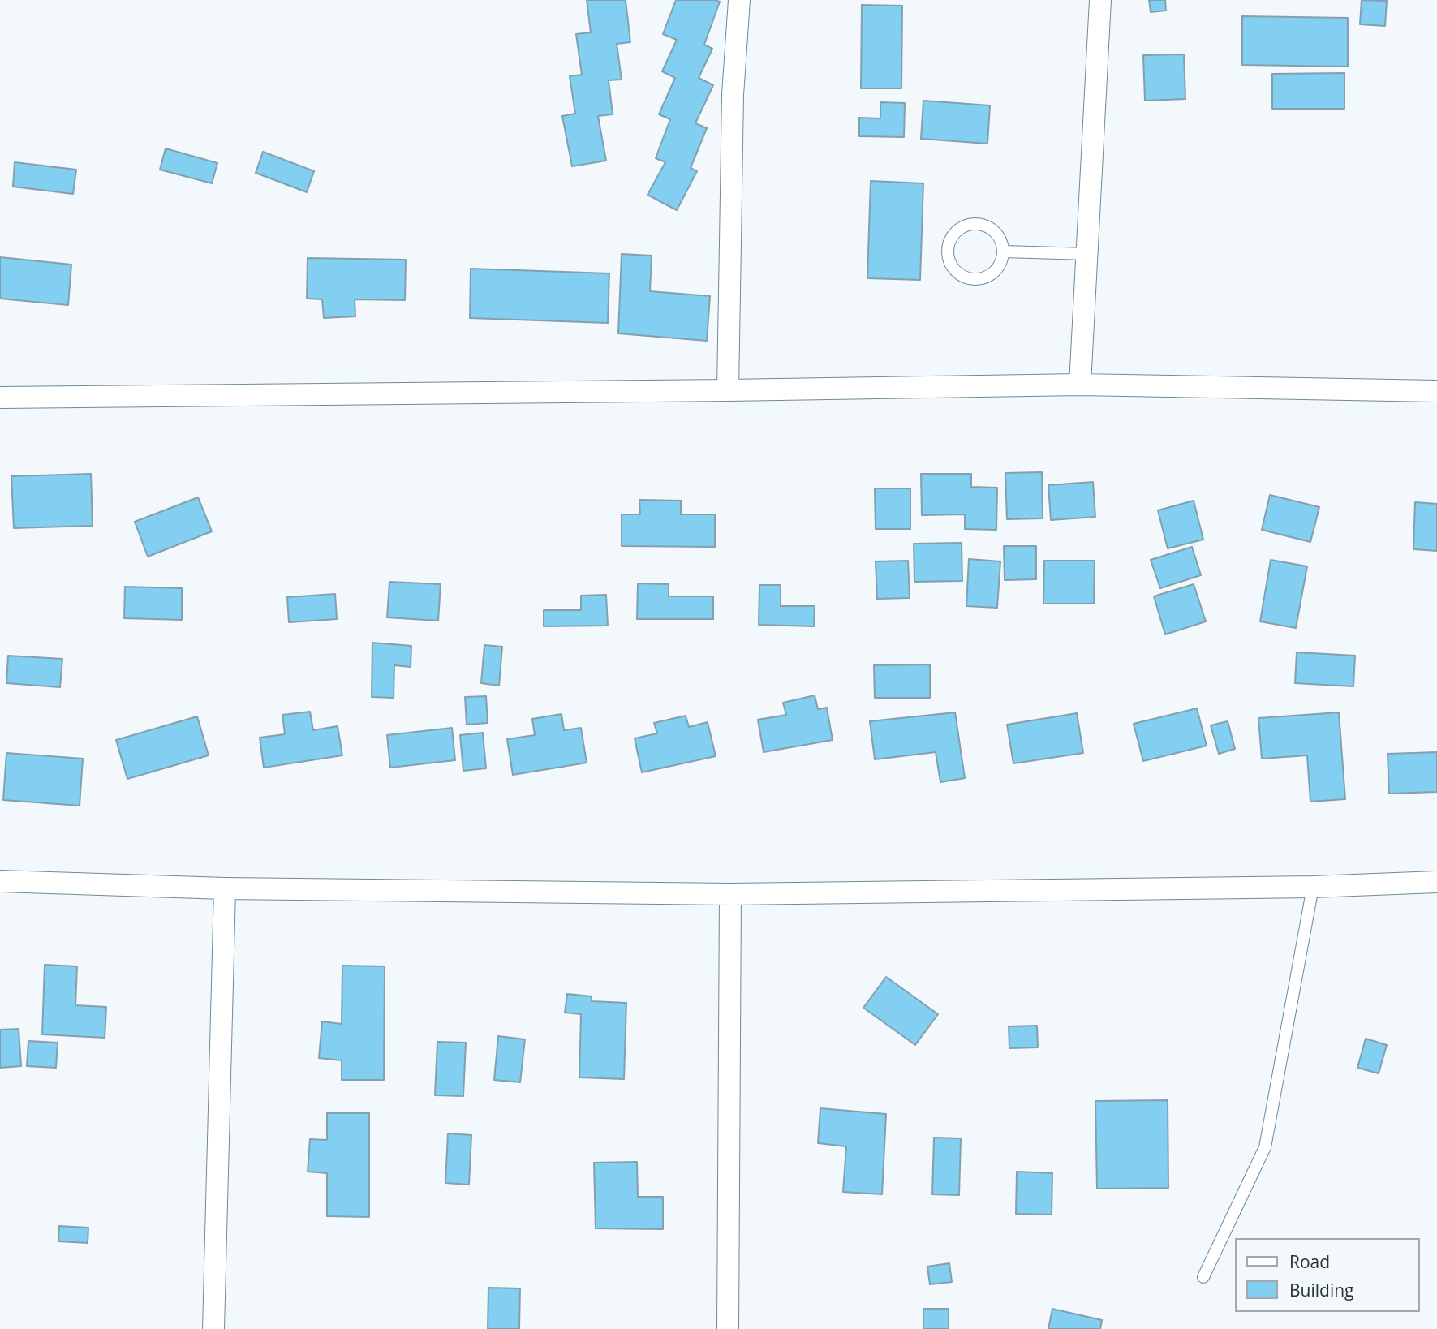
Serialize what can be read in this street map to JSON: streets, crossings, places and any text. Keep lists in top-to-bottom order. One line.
{"legend":["Road","Building"]}
